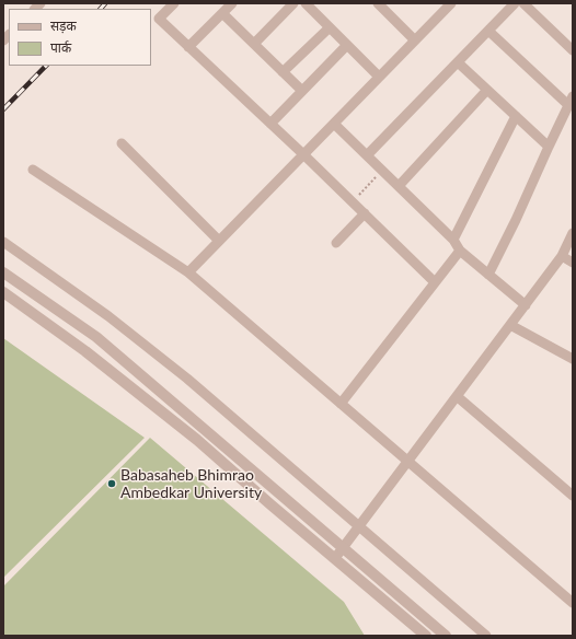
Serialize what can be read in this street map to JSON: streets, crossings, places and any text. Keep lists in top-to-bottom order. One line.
{"places":["Babasaheb Bhimrao Ambedkar University"],"legend":["सड़क","पार्क"]}
